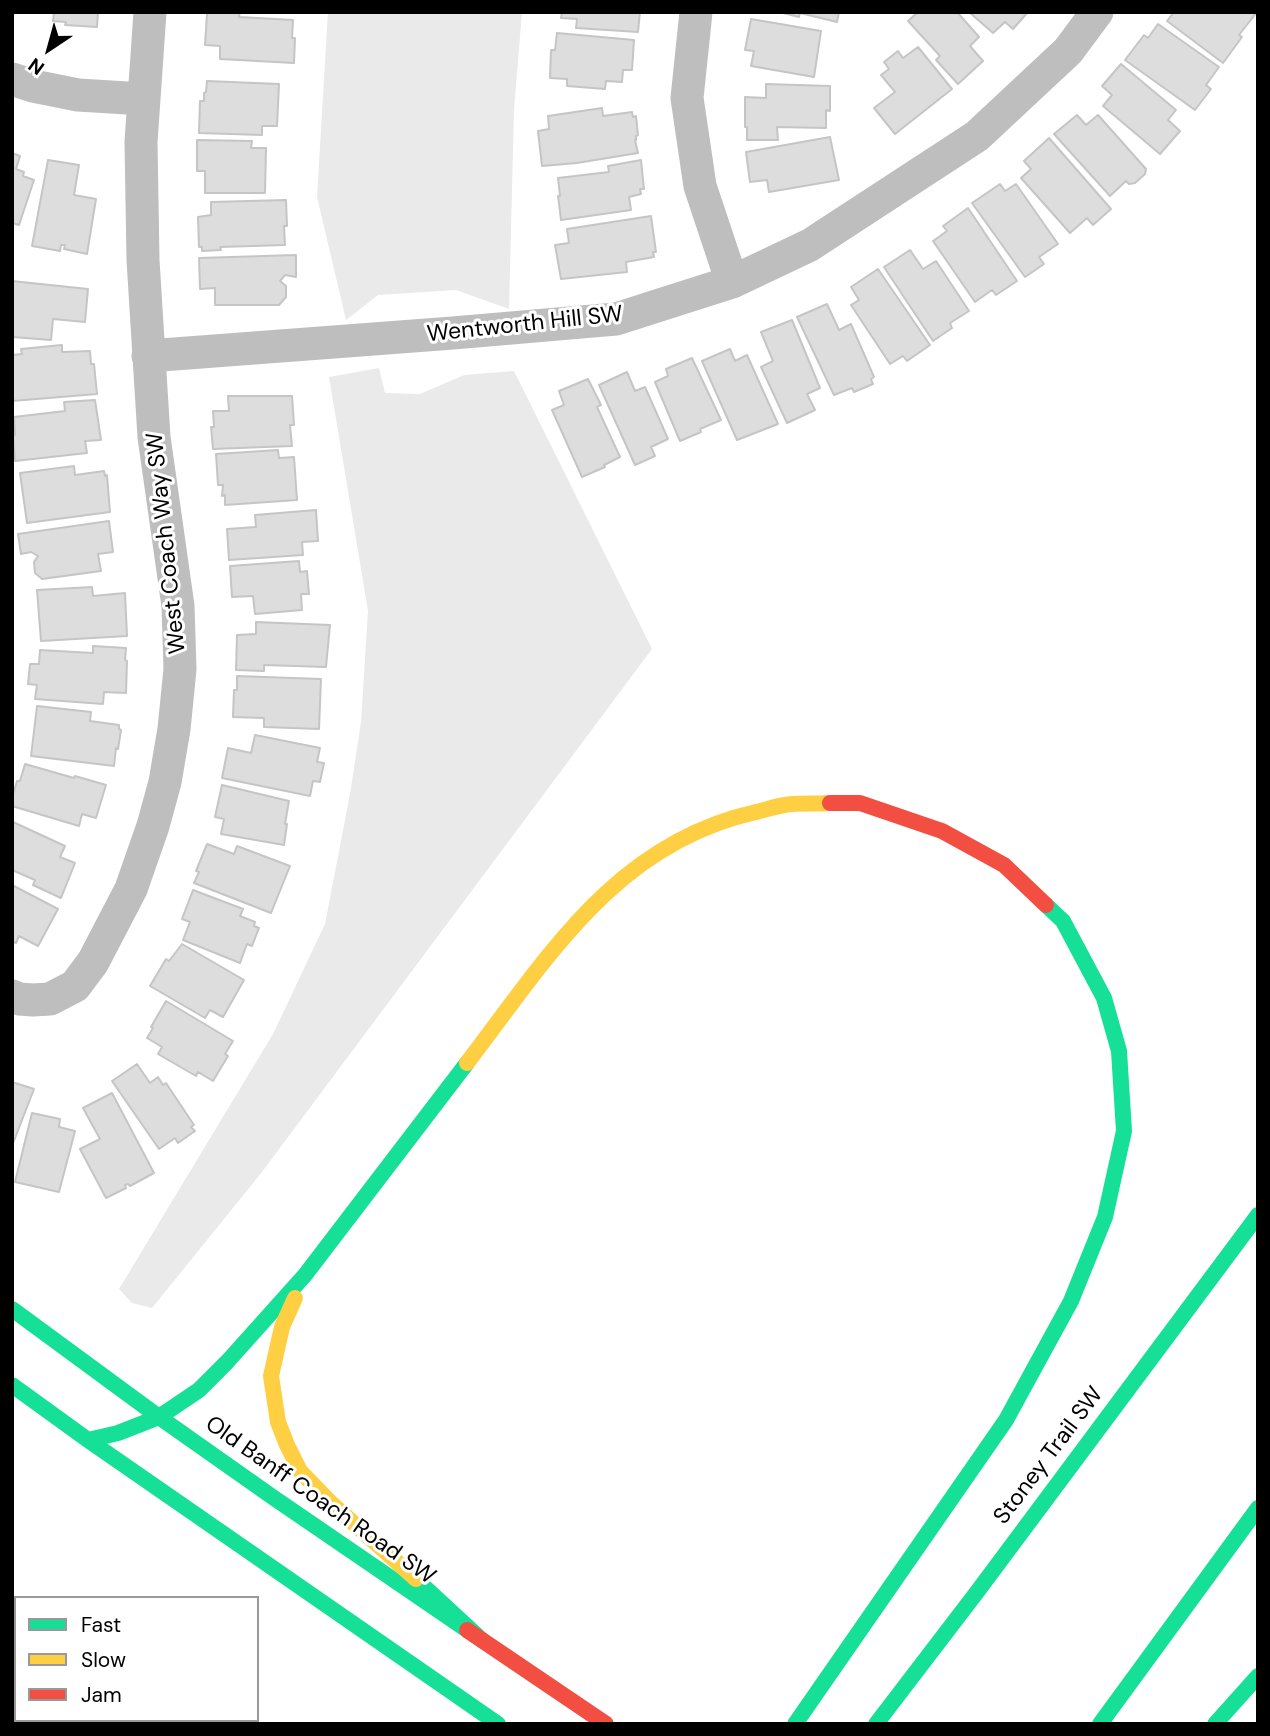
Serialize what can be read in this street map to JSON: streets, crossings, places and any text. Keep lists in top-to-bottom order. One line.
{"streets":{"main road":["Stoney Trail SW","Old Banff Coach Road SW"],"street":["Wentworth Hill SW","West Coach Way SW"]},"crossings":[["Wentworth Hill SW","West Coach Way SW"]],"legend":["Fast","Slow","Jam"],"north":"bottom left"}
